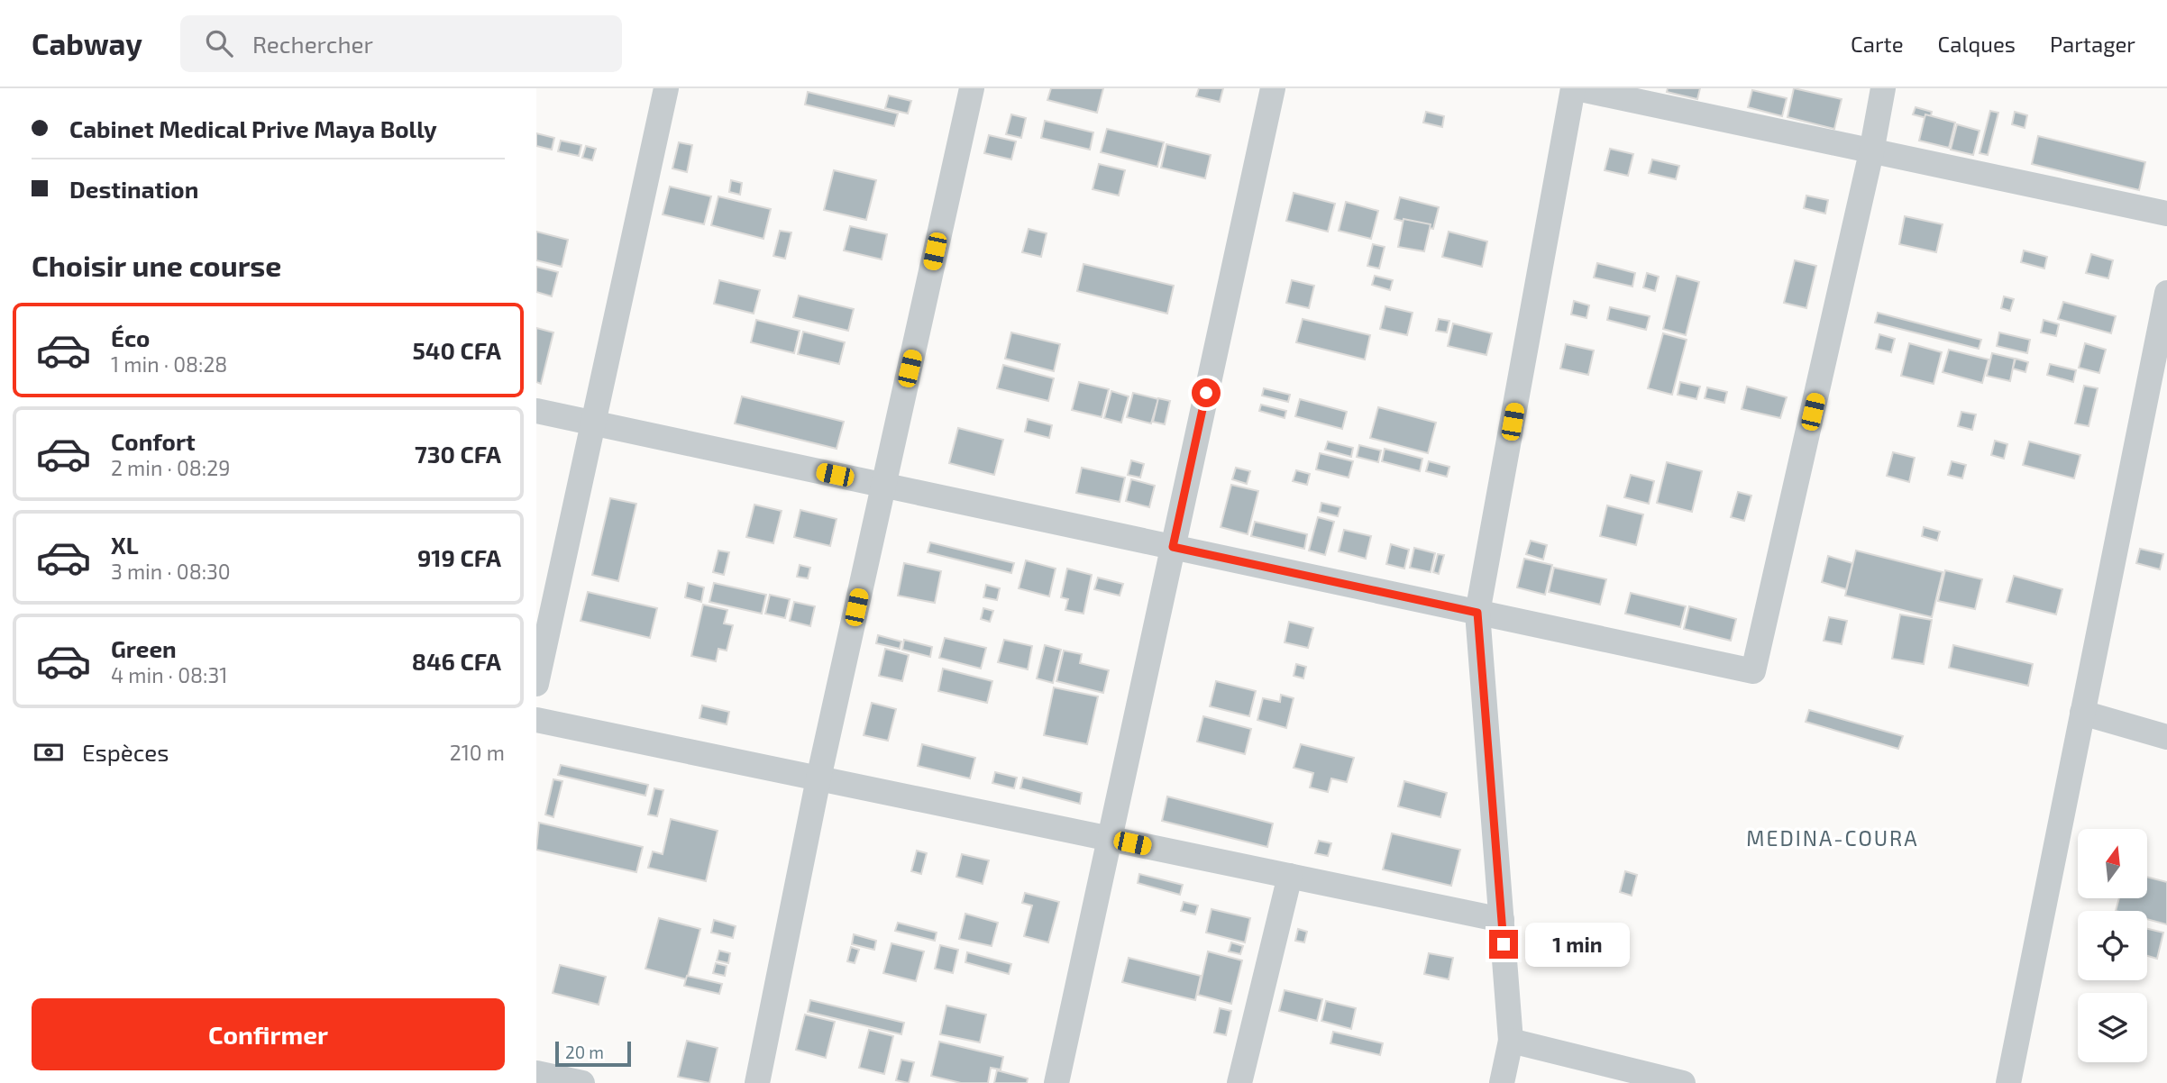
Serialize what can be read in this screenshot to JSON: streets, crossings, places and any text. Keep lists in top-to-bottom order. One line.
{"districts":["MEDINA-COURA"],"scale_bar":"20 m","north":"top","page":{"header":"Cabway","search":"Rechercher","nav":["Carte","Calques","Partager"],"banner":["Cabinet Medical Prive Maya Bolly","Destination"],"heading":"Choisir une course","list":[{"name":"Éco","note":"1 min · 08:28","value":"540 CFA"},{"name":"Confort","note":"2 min · 08:29","value":"730 CFA"},{"name":"XL","note":"3 min · 08:30","value":"919 CFA"},{"name":"Green","note":"4 min · 08:31","value":"846 CFA"}],"pay":["Espèces","210 m"],"bubble":"1 min","buttons":"Confirmer","scale":"20 m"}}
